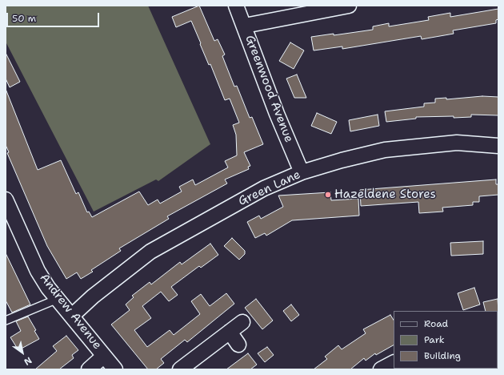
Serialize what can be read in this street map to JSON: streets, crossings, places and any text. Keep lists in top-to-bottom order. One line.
{"streets":{"street":["Greenwood Avenue","Green Lane","Andrew Avenue"]},"crossings":[["Greenwood Avenue","Green Lane"],["Green Lane","Andrew Avenue"]],"places":["Hazeldene Stores"],"legend":["Road","Park","Building"],"scale_bar":"50 m","north":"bottom right"}
